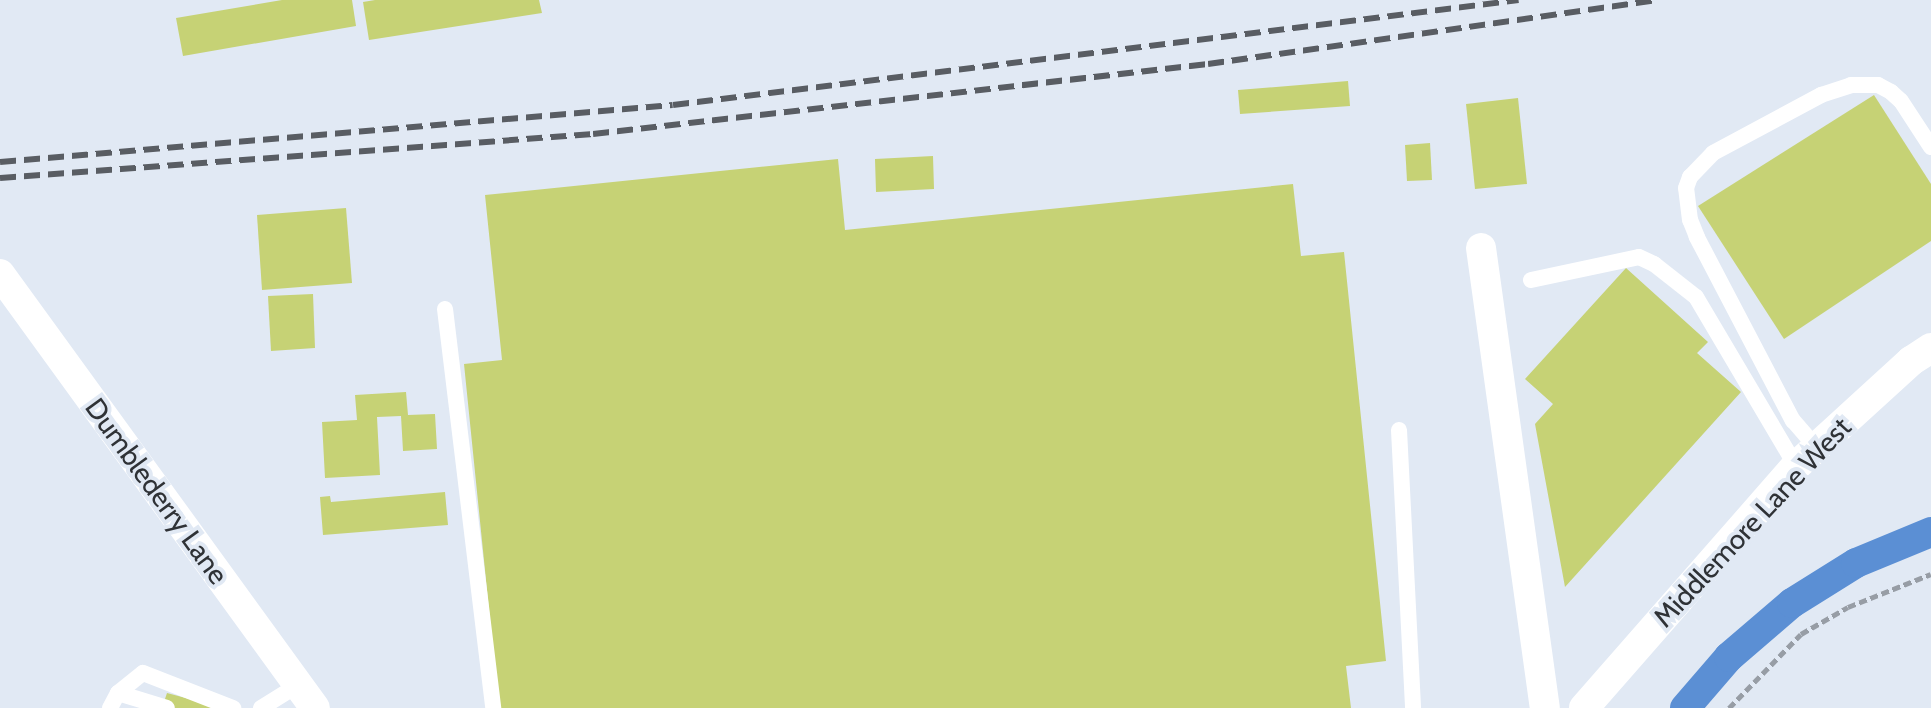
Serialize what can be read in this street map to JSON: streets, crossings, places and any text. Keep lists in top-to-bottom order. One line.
{"streets":{"street":["Dumblederry Lane","Middlemore Lane West"]}}
